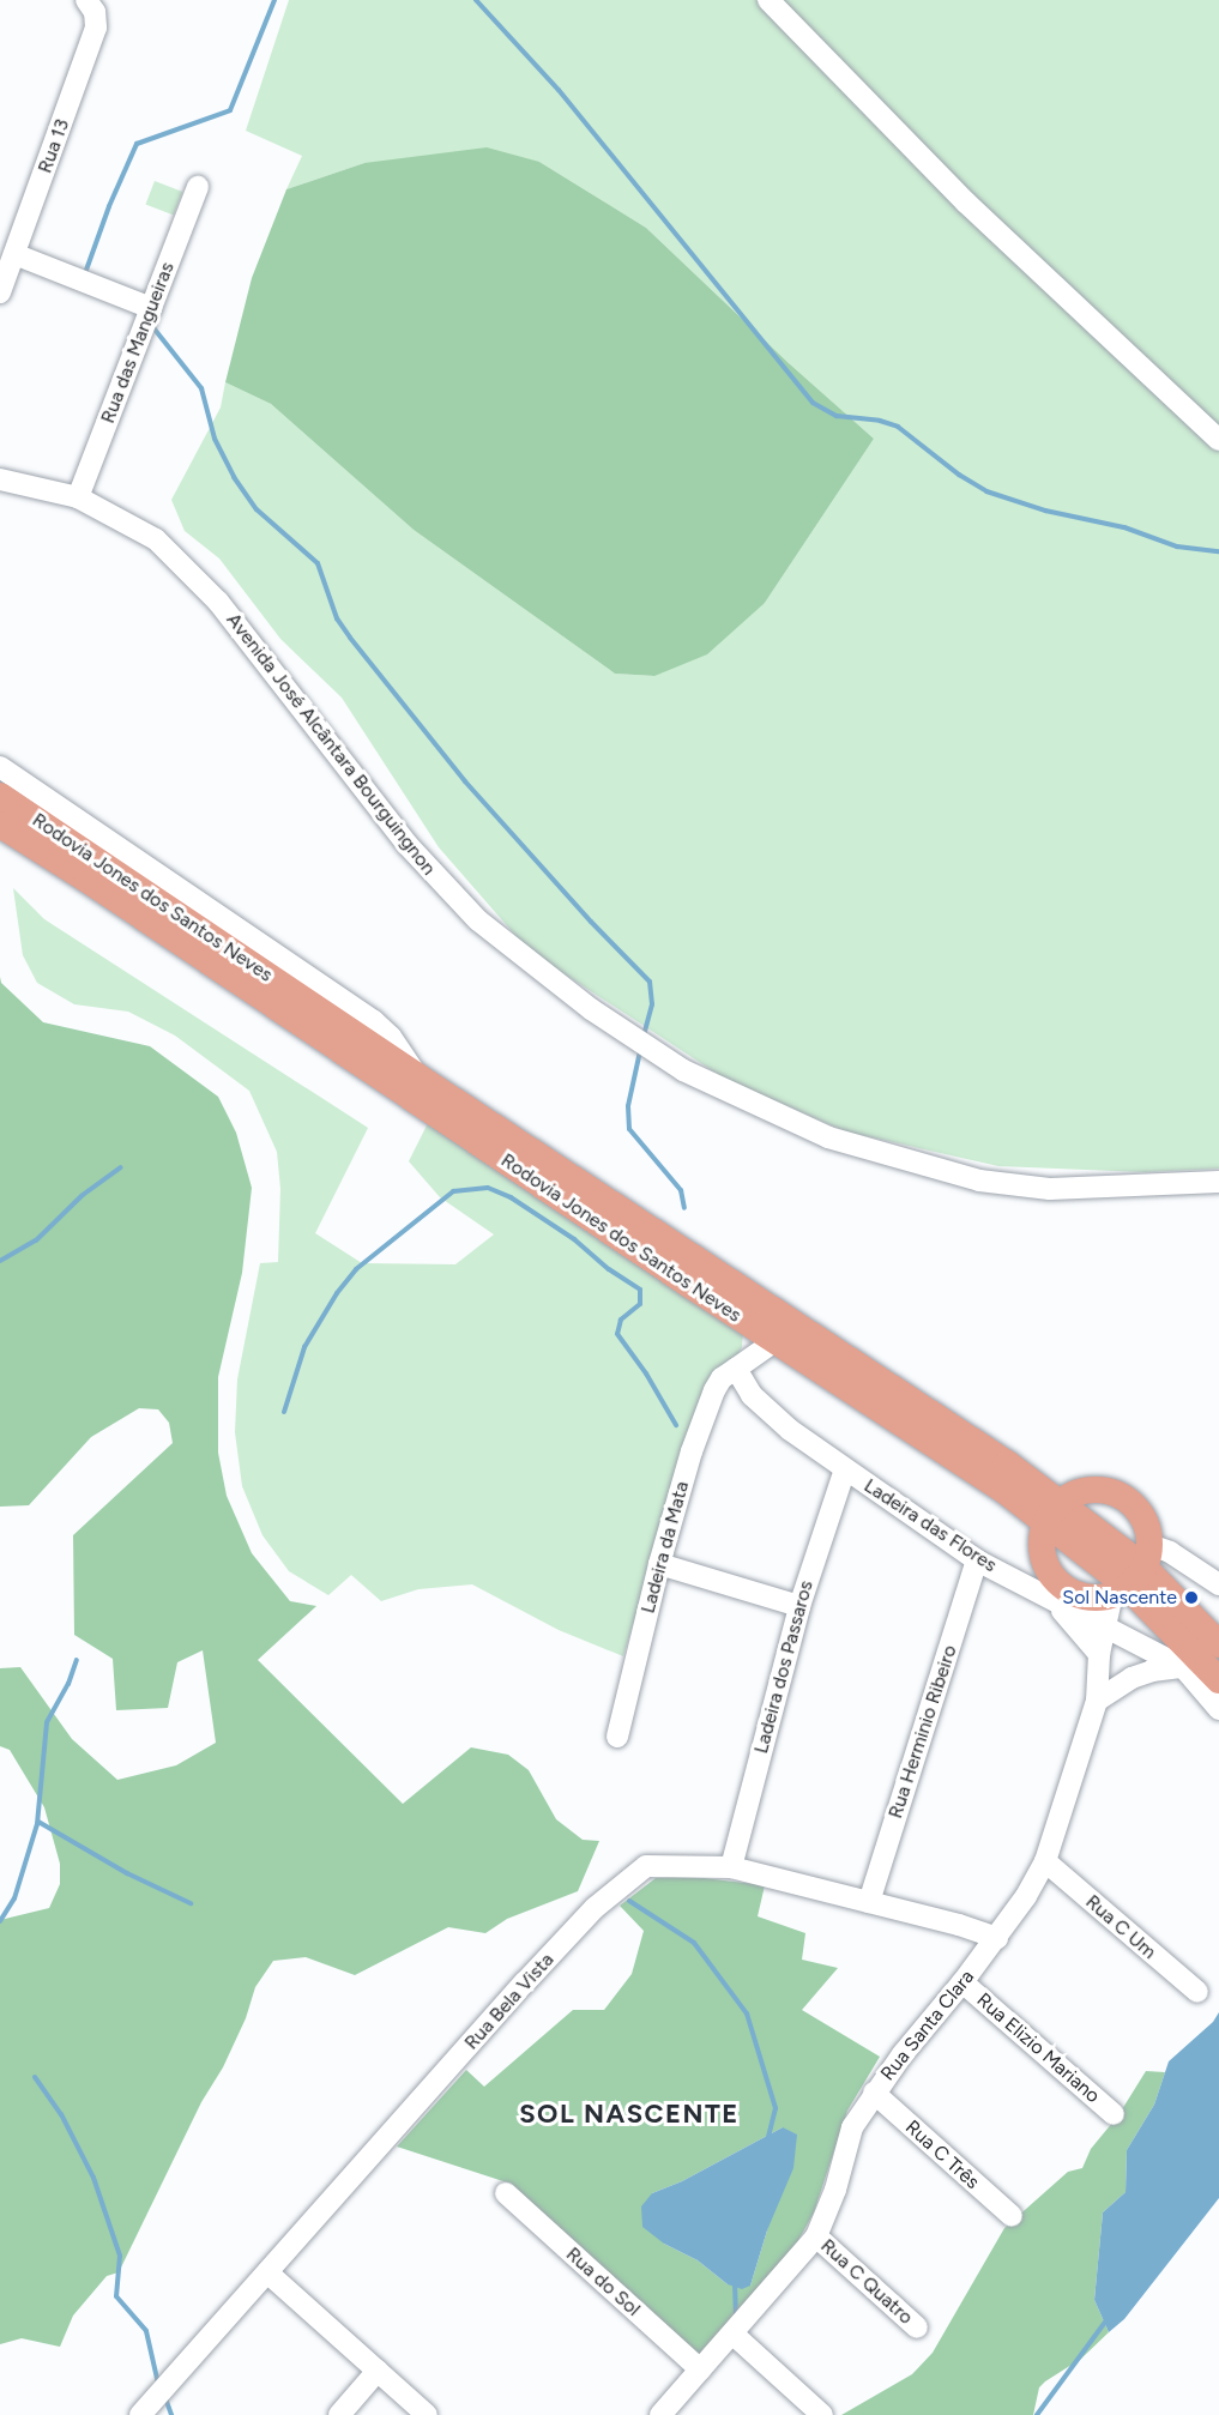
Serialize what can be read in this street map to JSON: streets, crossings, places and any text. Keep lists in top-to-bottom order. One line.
{"streets":{"main road":["Rodovia Jones dos Santos Neves"],"street":["Rua 13","Rua das Mangueiras","Avenida José Alcântara Bourguingnon","Ladeira das Flores","Ladeira da Mata","Ladeira dos Passaros","Rua Herminio Ribeiro","Rua C Um","Rua Bela Vista","Rua Santa Clara","Rua Elizio Mariano","Rua C Três","Rua do Sol","Rua C Quatro"]},"crossings":[["Rua das Mangueiras","Avenida José Alcântara Bourguingnon"],["Rodovia Jones dos Santos Neves","Rua Santa Clara"],["Ladeira das Flores","Ladeira da Mata"],["Ladeira das Flores","Ladeira dos Passaros"],["Ladeira das Flores","Rua Herminio Ribeiro"],["Ladeira das Flores","Rua Santa Clara"],["Ladeira dos Passaros","Rua Bela Vista"],["Rua Herminio Ribeiro","Rua Bela Vista"],["Rua C Um","Rua Santa Clara"],["Rua Bela Vista","Rua Santa Clara"],["Rua Santa Clara","Rua Elizio Mariano"],["Rua Santa Clara","Rua C Três"],["Rua Santa Clara","Rua do Sol"],["Rua Santa Clara","Rua C Quatro"]],"districts":["SOL NASCENTE"],"places":["Sol Nascente"]}
